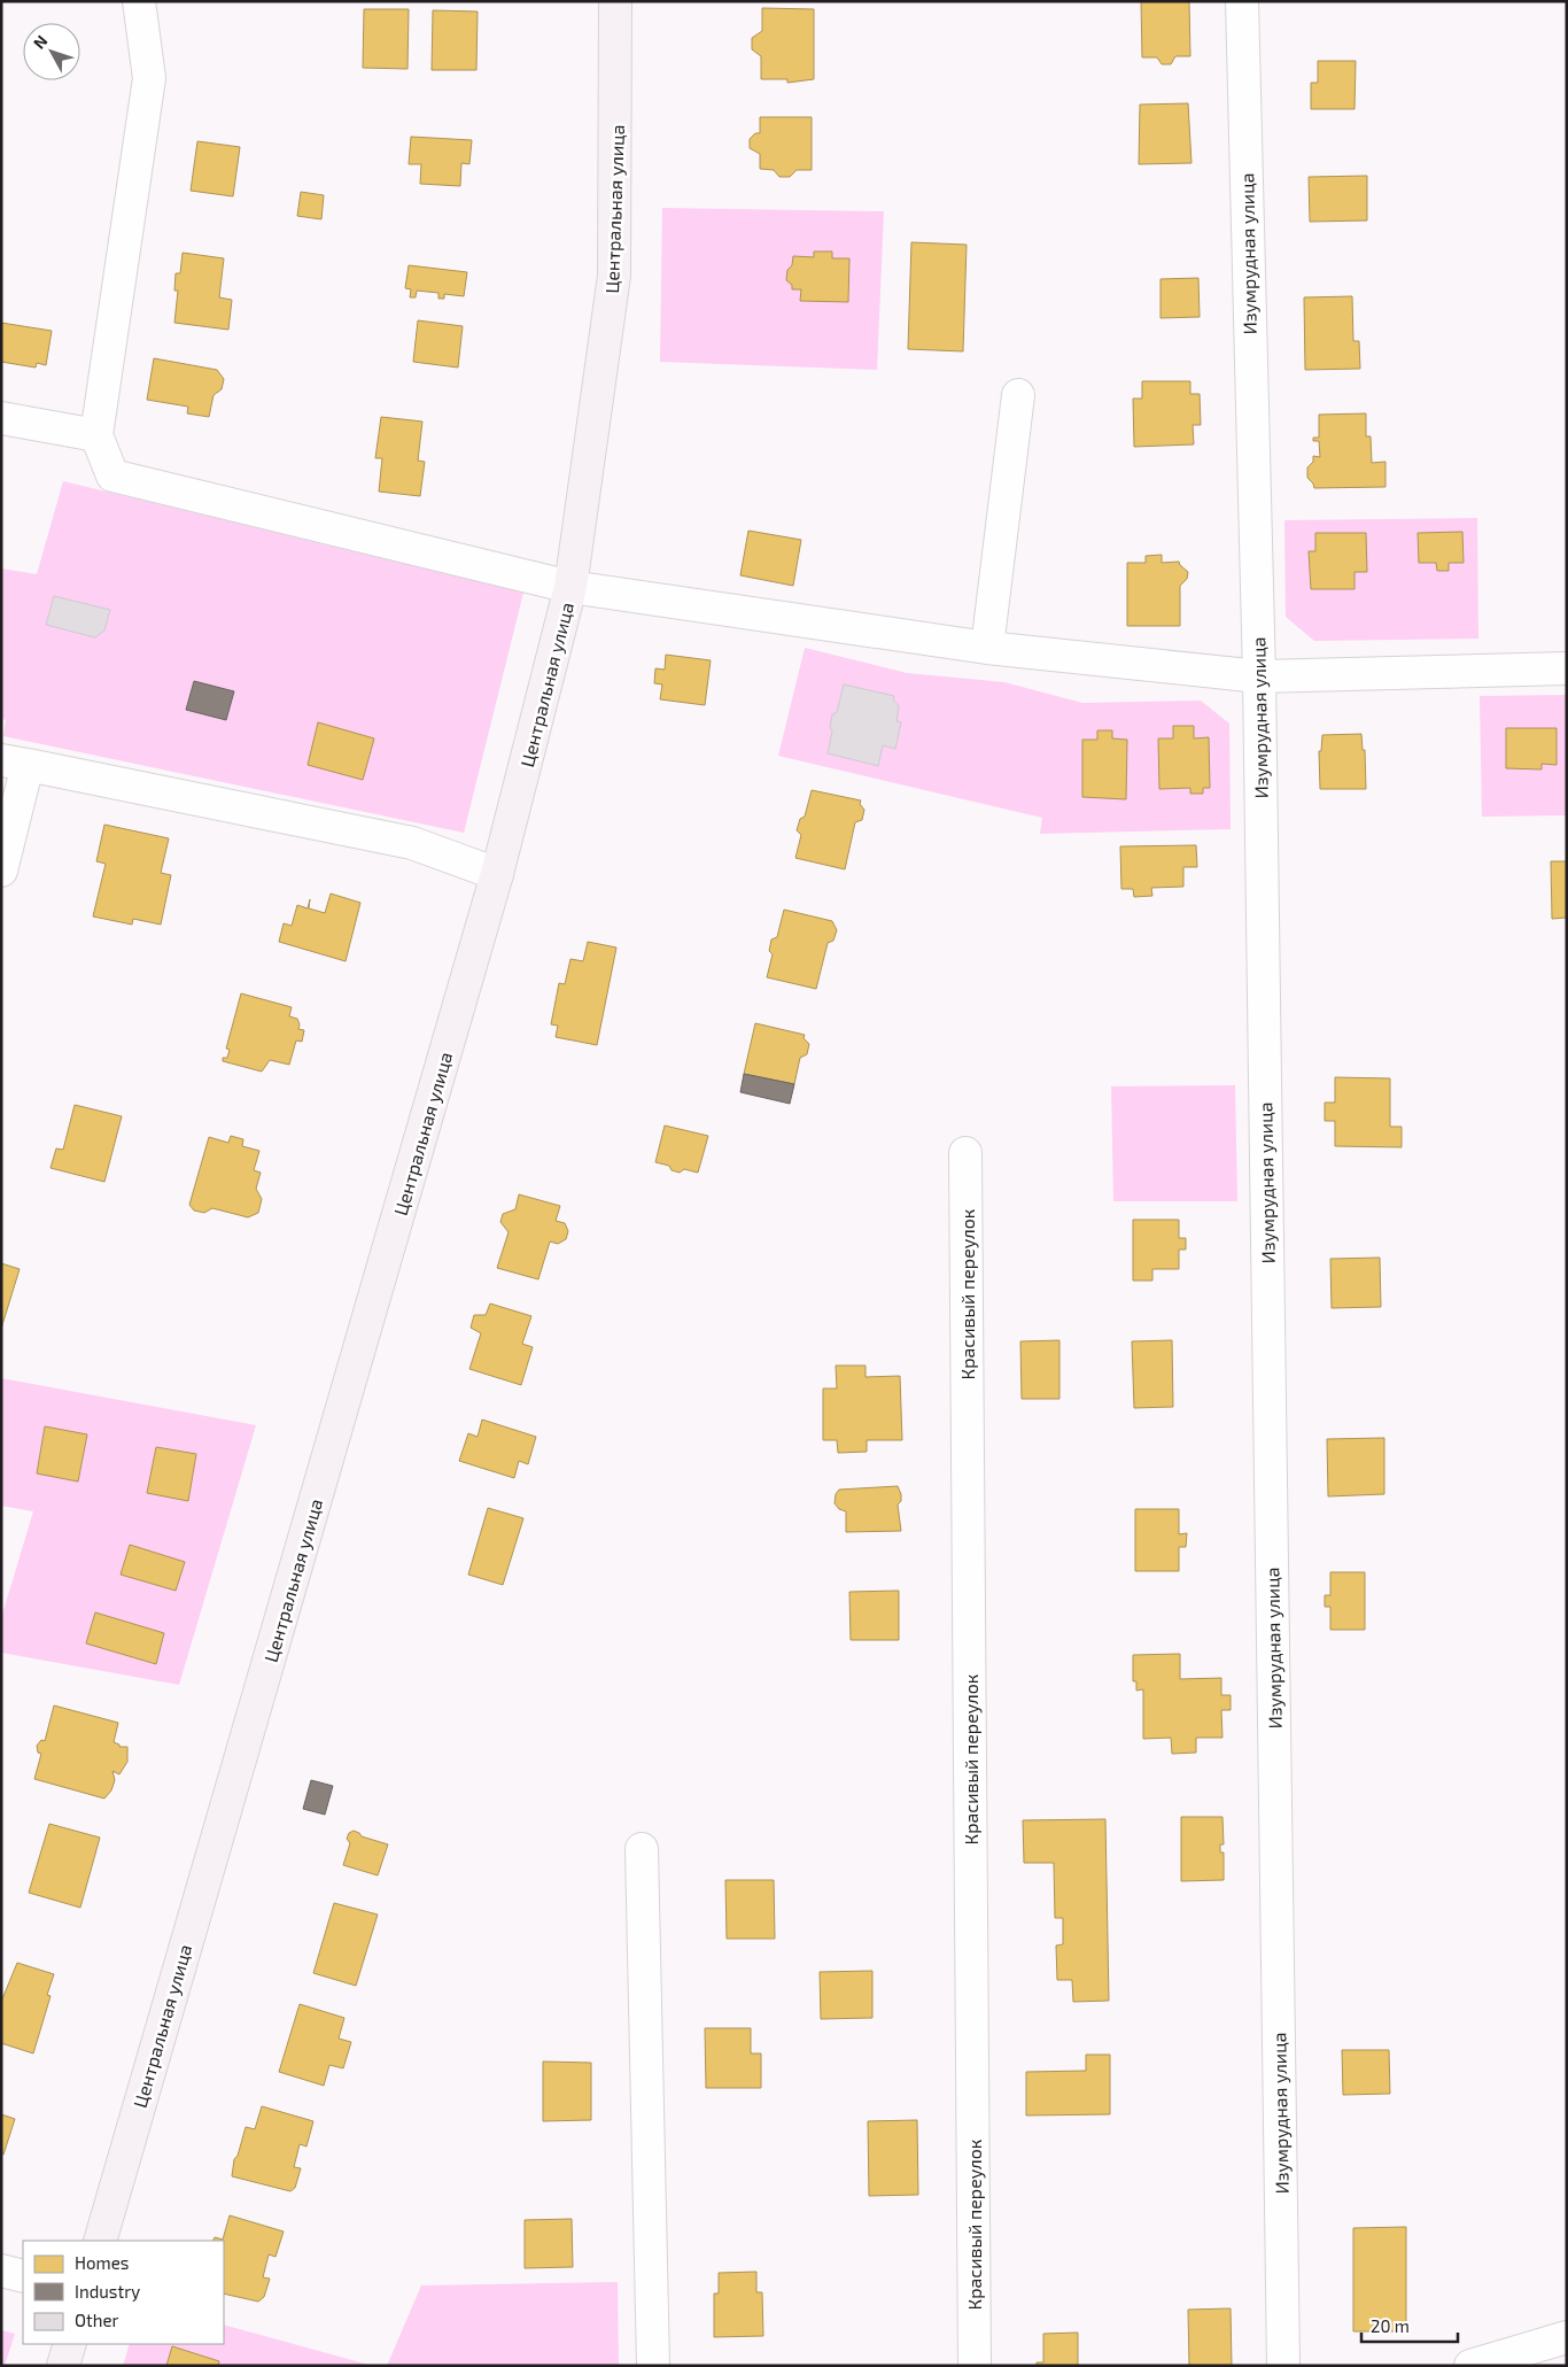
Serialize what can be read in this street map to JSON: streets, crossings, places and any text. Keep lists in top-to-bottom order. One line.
{"streets":{"main road":["Центральная улица"],"street":["Изумрудная улица","Красивый переулок"]},"legend":["Homes","Industry","Other"],"scale_bar":"20 m","north":"top left"}
